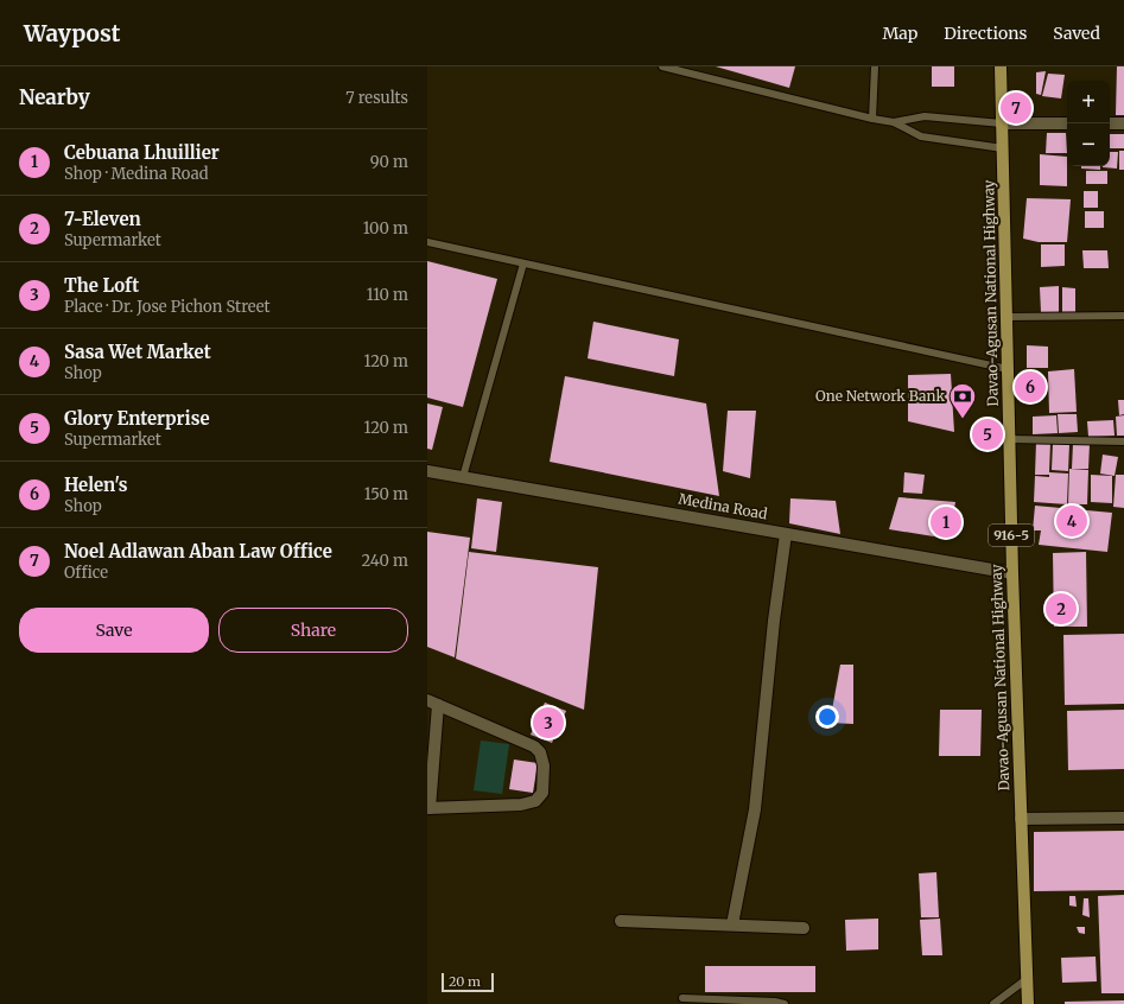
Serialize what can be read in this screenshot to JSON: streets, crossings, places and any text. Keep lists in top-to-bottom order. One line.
{"streets":{"main road":["Davao-Agusan National Highway","916-5"],"street":["Medina Road"]},"crossings":[["Davao-Agusan National Highway","Medina Road"]],"places":{"bank":["One Network Bank"]},"scale_bar":"20 m","page":{"header":"Waypost","nav":["Map","Directions","Saved"],"heading":["Nearby","7 results"],"map_buttons":["+","−"],"pins":["7","6","5","4","1","2","3"],"list":[{"mark":"1","name":"Cebuana Lhuillier","note":"Shop · Medina Road","value":"90 m"},{"mark":"2","name":"7-Eleven","note":"Supermarket","value":"100 m"},{"mark":"3","name":"The Loft","note":"Place · Dr. Jose Pichon Street","value":"110 m"},{"mark":"4","name":"Sasa Wet Market","note":"Shop","value":"120 m"},{"mark":"5","name":"Glory Enterprise","note":"Supermarket","value":"120 m"},{"mark":"6","name":"Helen's","note":"Shop","value":"150 m"},{"mark":"7","name":"Noel Adlawan Aban Law Office","note":"Office","value":"240 m"}],"buttons":["Save","Share"],"scale":"20 m"}}
